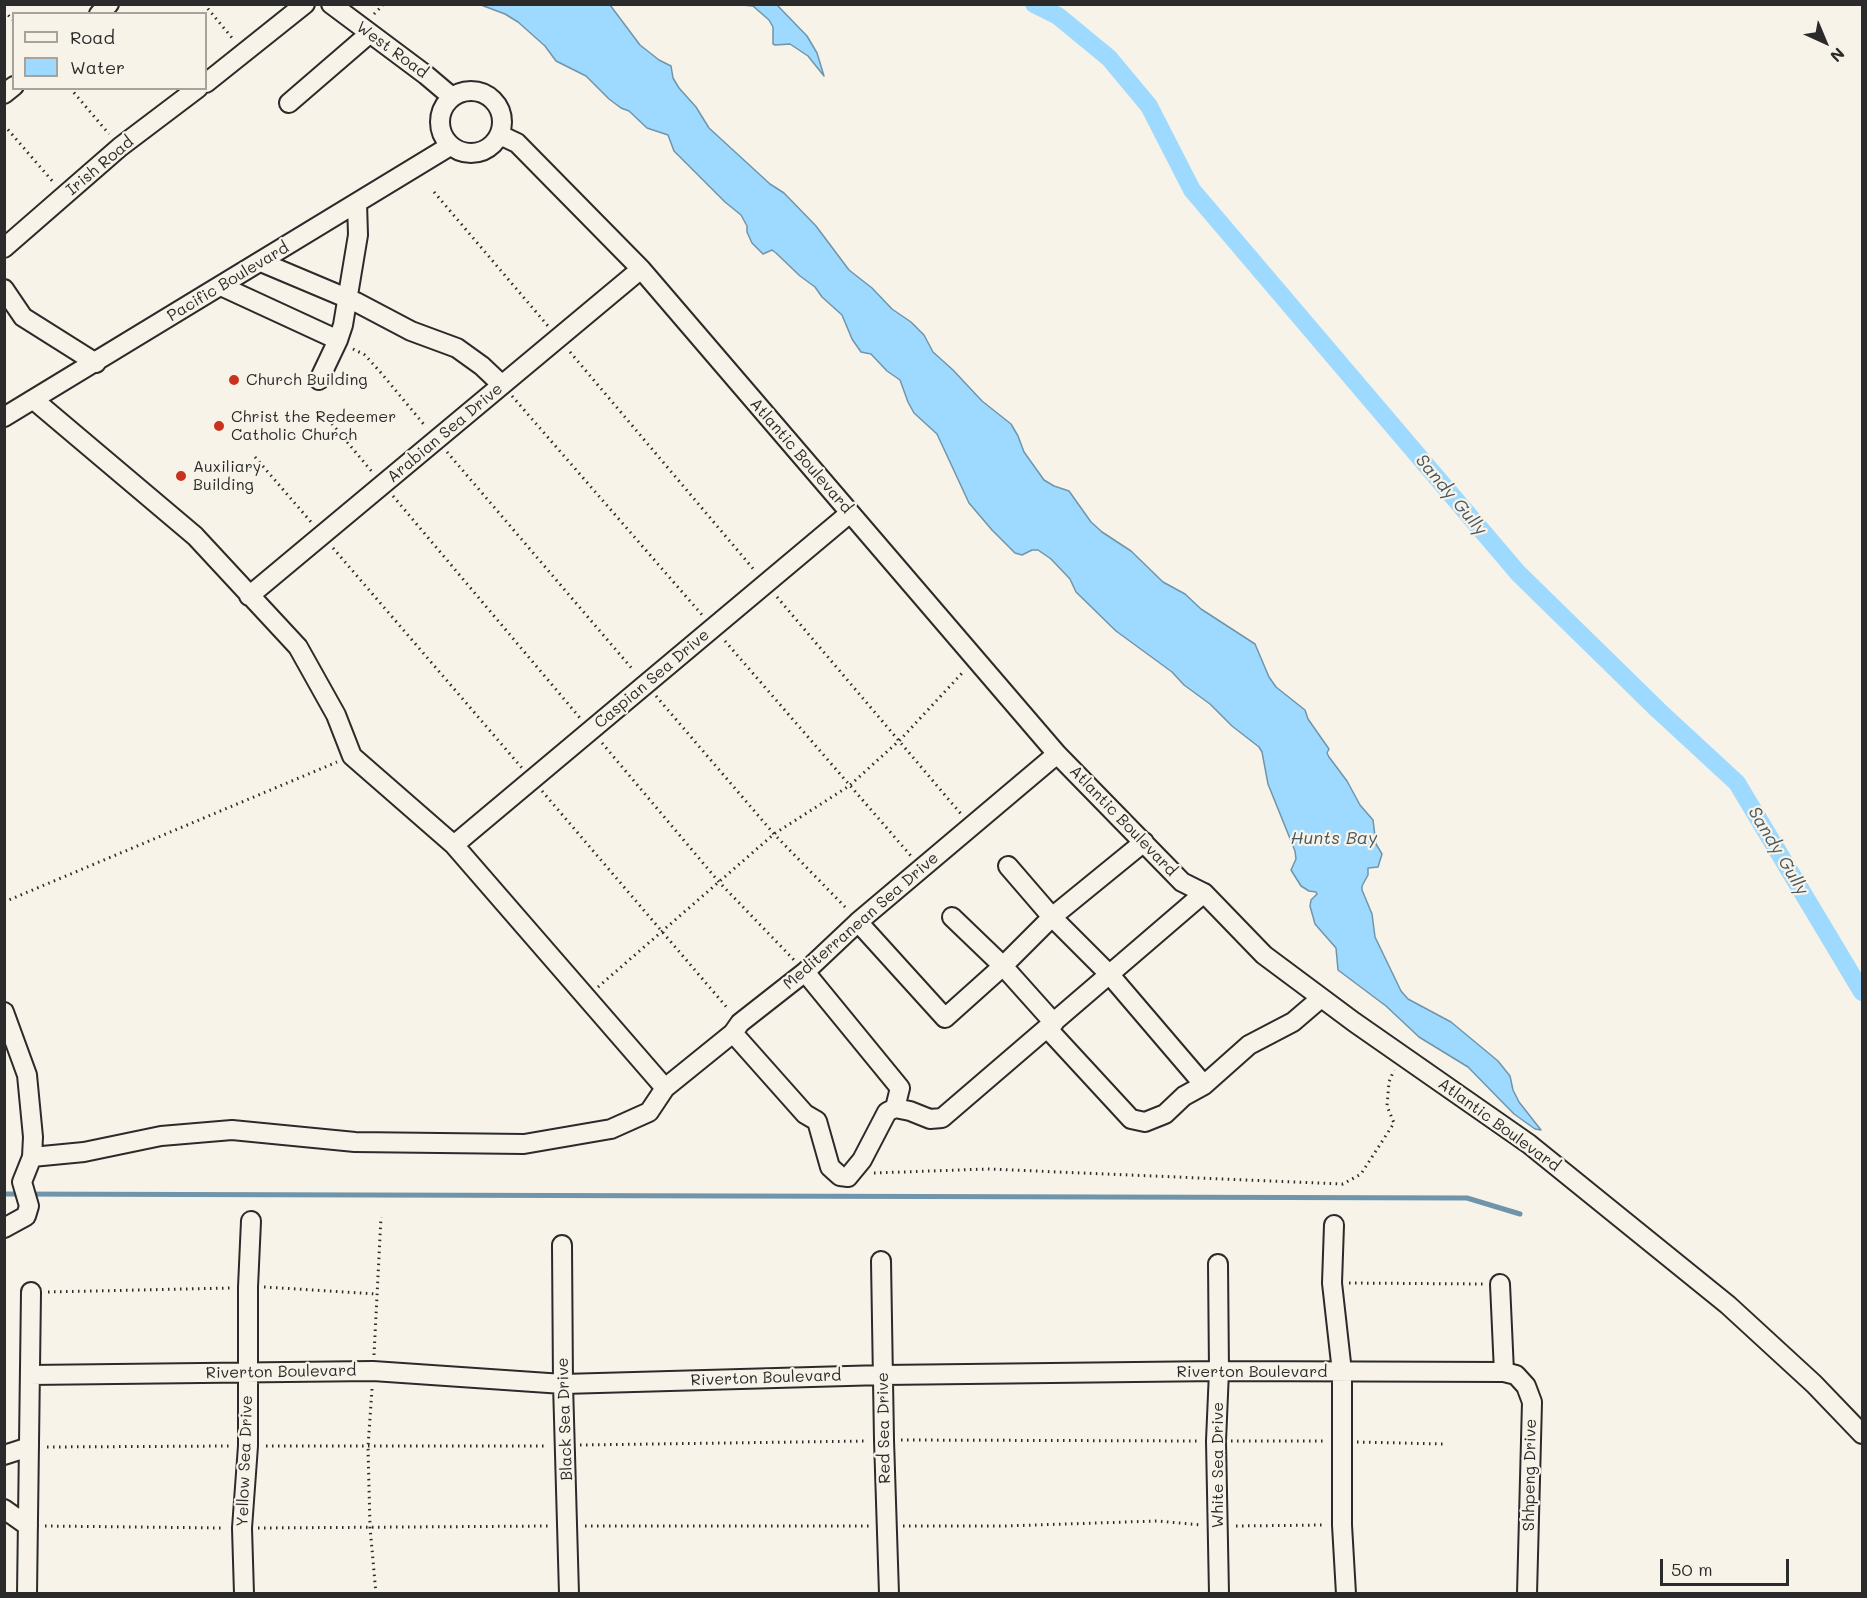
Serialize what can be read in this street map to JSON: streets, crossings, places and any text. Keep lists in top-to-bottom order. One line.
{"streets":{"street":["West Road","Irish Road","Pacific Boulevard","Arabian Sea Drive","Atlantic Boulevard","Caspian Sea Drive","Mediterranean Sea Drive","Riverton Boulevard","Black Sea Drive","Red Sea Drive","Yellow Sea Drive","White Sea Drive","Shhpeng Drive"]},"crossings":[["West Road","Pacific Boulevard"],["West Road","Atlantic Boulevard"],["Pacific Boulevard","Atlantic Boulevard"],["Arabian Sea Drive","Atlantic Boulevard"],["Atlantic Boulevard","Caspian Sea Drive"],["Atlantic Boulevard","Mediterranean Sea Drive"],["Riverton Boulevard","Black Sea Drive"],["Riverton Boulevard","Red Sea Drive"],["Riverton Boulevard","Yellow Sea Drive"],["Riverton Boulevard","White Sea Drive"],["Riverton Boulevard","Shhpeng Drive"]],"water":["Sandy Gully","Hunts Bay"],"places":["Church Building","Christ the Redeemer Catholic Church","Auxiliary Building"],"legend":["Road","Water"],"scale_bar":"50 m","north":"bottom right"}
